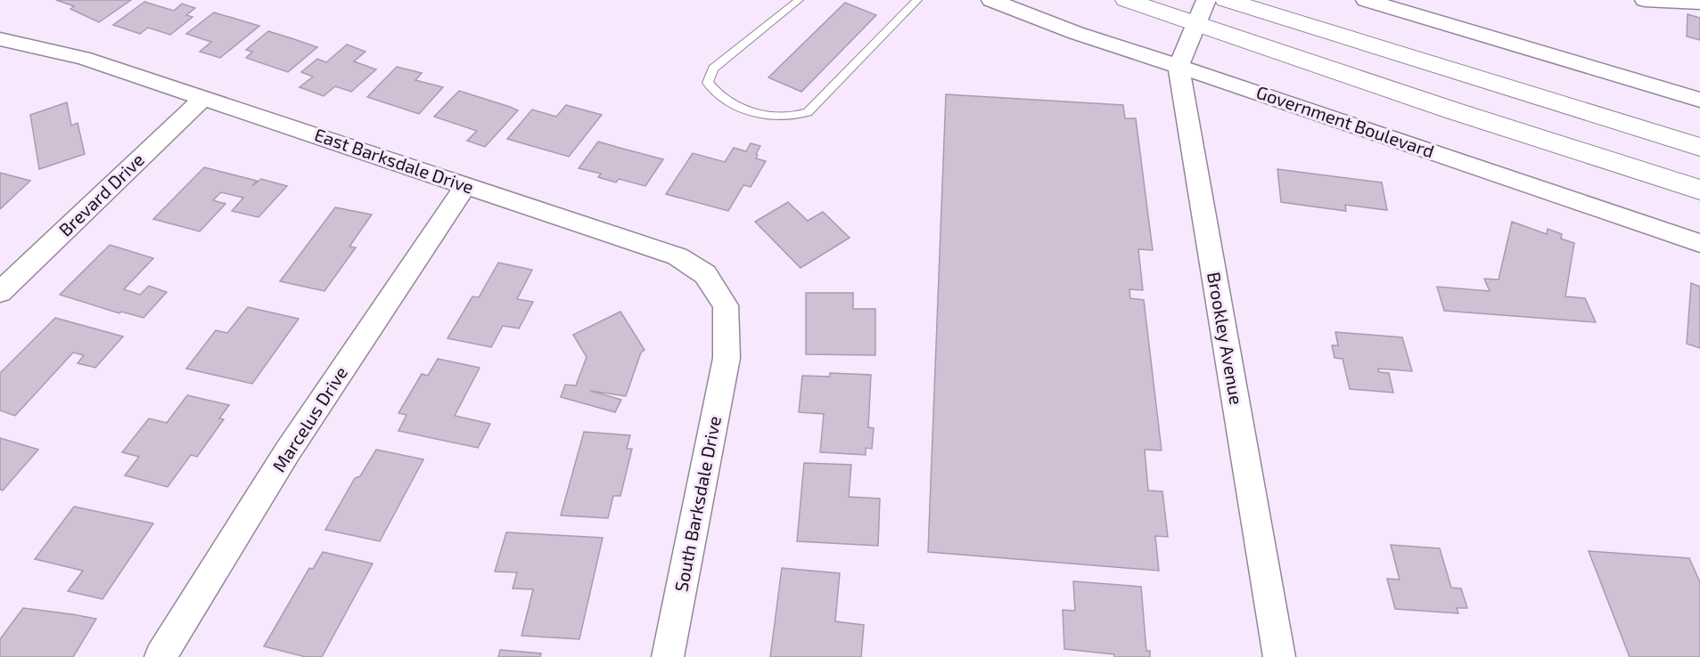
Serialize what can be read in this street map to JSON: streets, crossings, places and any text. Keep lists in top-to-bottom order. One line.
{"streets":{"street":["Government Boulevard","East Barksdale Drive","Brevard Drive","Brookley Avenue","Marcelus Drive","South Barksdale Drive"]},"crossings":[["Government Boulevard","Brookley Avenue"],["East Barksdale Drive","Brevard Drive"],["East Barksdale Drive","Marcelus Drive"],["East Barksdale Drive","South Barksdale Drive"]]}
